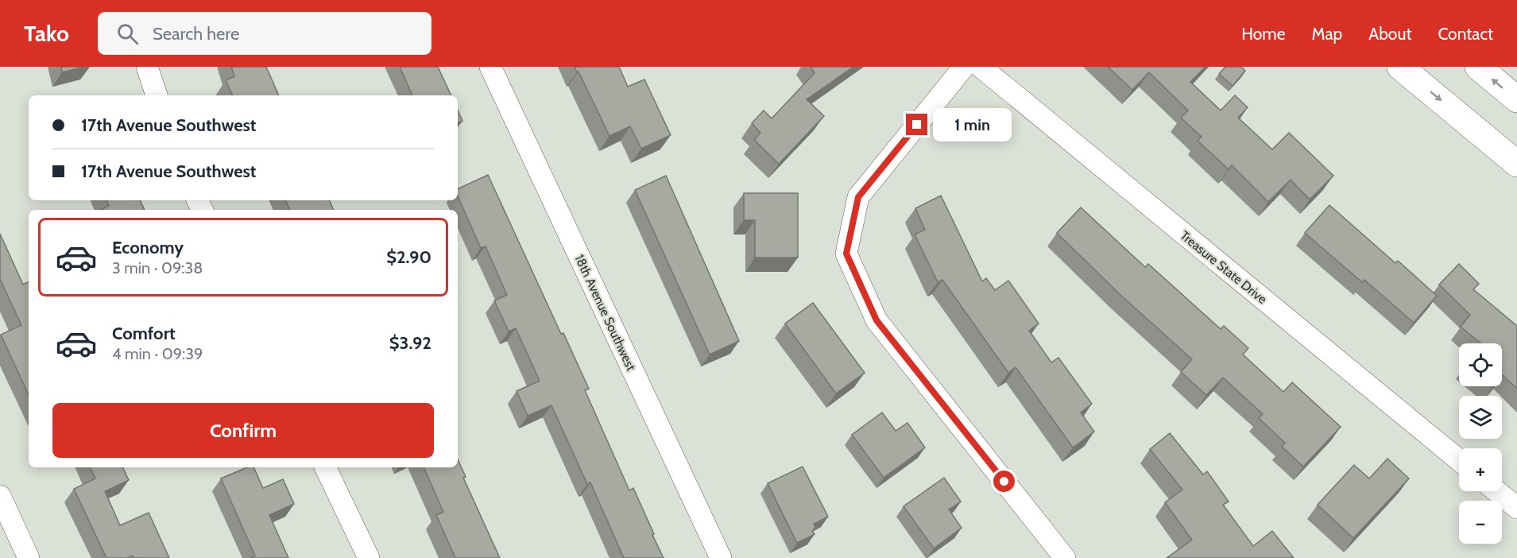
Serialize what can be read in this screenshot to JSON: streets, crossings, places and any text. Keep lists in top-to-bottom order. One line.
{"streets":{"street":["Treasure State Drive","18th Avenue Southwest"]},"page":{"header":"Tako","search":"Search here","nav":["Home","Map","About","Contact"],"banner":["17th Avenue Southwest","17th Avenue Southwest"],"bubble":"1 min","list":[{"name":"Economy","note":"3 min · 09:38","value":"$2.90"},{"name":"Comfort","note":"4 min · 09:39","value":"$3.92"}],"map_buttons":["+","−"],"buttons":"Confirm"}}
